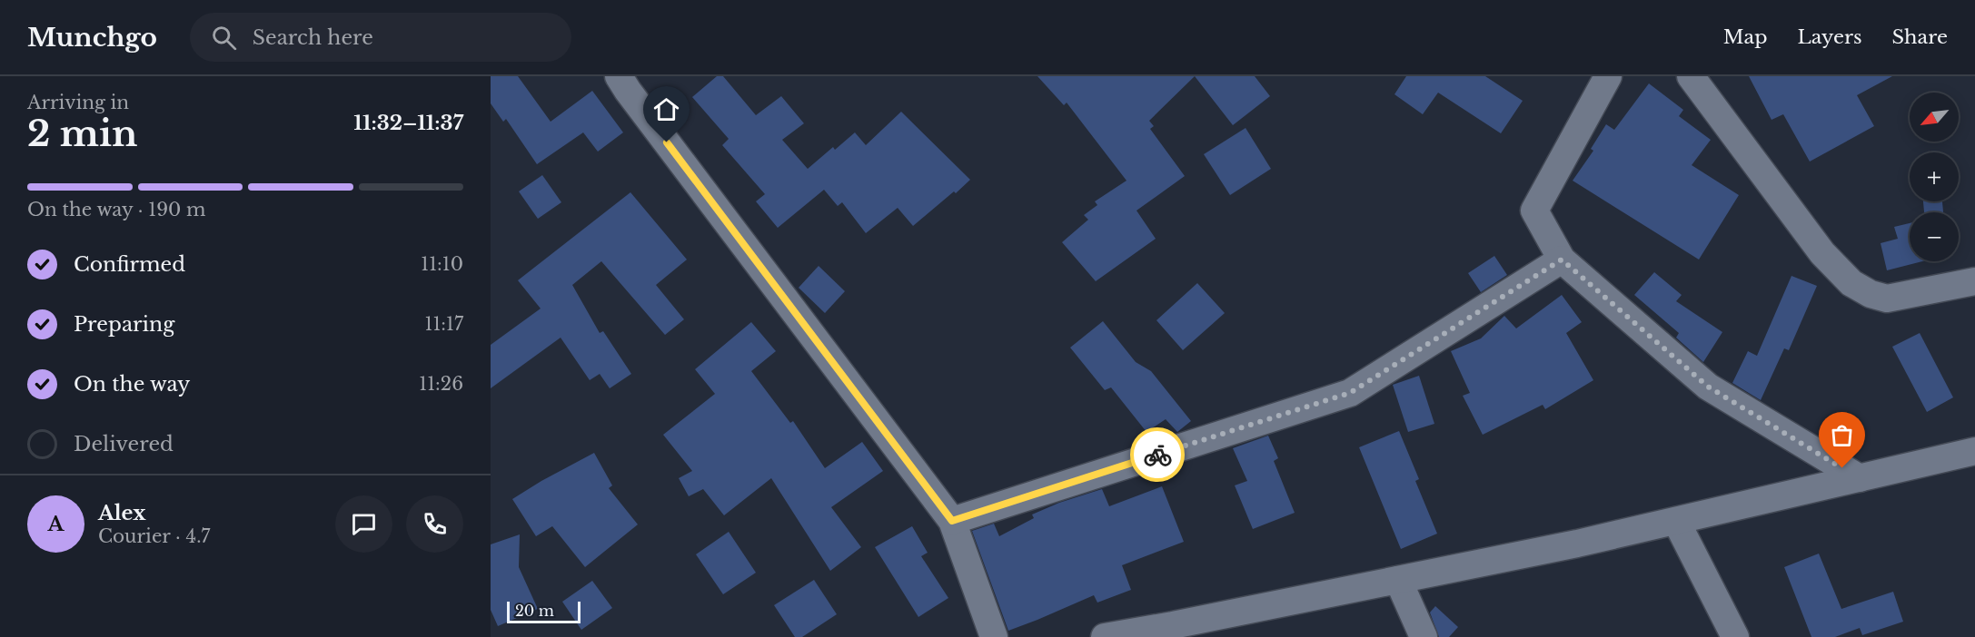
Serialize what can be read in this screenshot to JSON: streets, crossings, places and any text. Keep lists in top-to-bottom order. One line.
{"scale_bar":"20 m","north":"bottom left","page":{"header":"Munchgo","search":"Search here","nav":["Map","Layers","Share"],"heading":["2 min","Arriving in","11:32–11:37"],"panel":["Alex","Courier · 4.7"],"map_buttons":["+","−"],"bar":"On the way · 190 m","list":[["Confirmed","11:10"],["Preparing","11:17"],["On the way","11:26"],"Delivered"],"round":"A","scale":"20 m"}}
